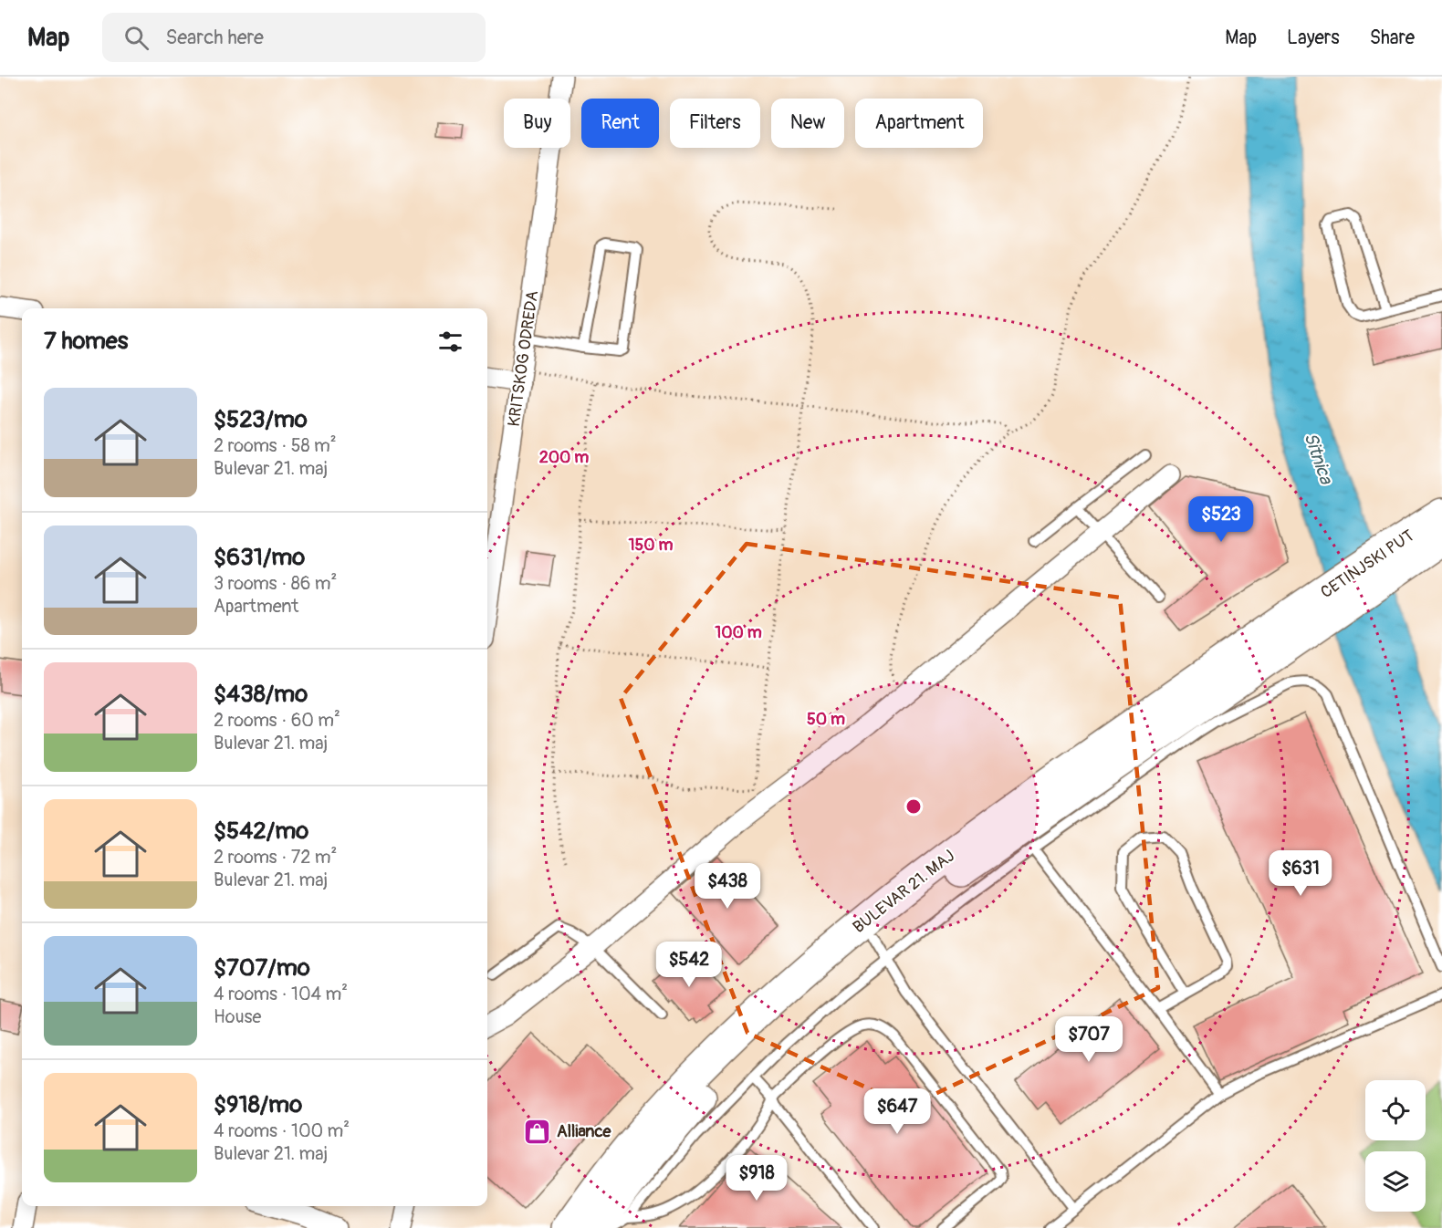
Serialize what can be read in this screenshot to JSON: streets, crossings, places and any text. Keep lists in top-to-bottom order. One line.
{"streets":{"main road":["CETINJSKI PUT","BULEVAR 21. MAJ"],"street":["KRITSKOG ODREDA"]},"crossings":[["CETINJSKI PUT","BULEVAR 21. MAJ"]],"water":["Sitnica"],"places":{"shop":["Alliance"]},"page":{"header":"Map","search":"Search here","nav":["Map","Layers","Share"],"chip":["Buy","Rent","Filters","New","Apartment"],"heading":"7 homes","list":[{"name":"$523/mo","note":"2 rooms · 58 m² · Bulevar 21. maj"},{"name":"$631/mo","note":"3 rooms · 86 m² · Apartment"},{"name":"$438/mo","note":"2 rooms · 60 m² · Bulevar 21. maj"},{"name":"$542/mo","note":"2 rooms · 72 m² · Bulevar 21. maj"},{"name":"$707/mo","note":"4 rooms · 104 m² · House"},{"name":"$918/mo","note":"4 rooms · 100 m² · Bulevar 21. maj"}],"price":["$523","$631","$438","$542","$707","$647","$918"]},"rings":["200 m","150 m","100 m","50 m"]}
